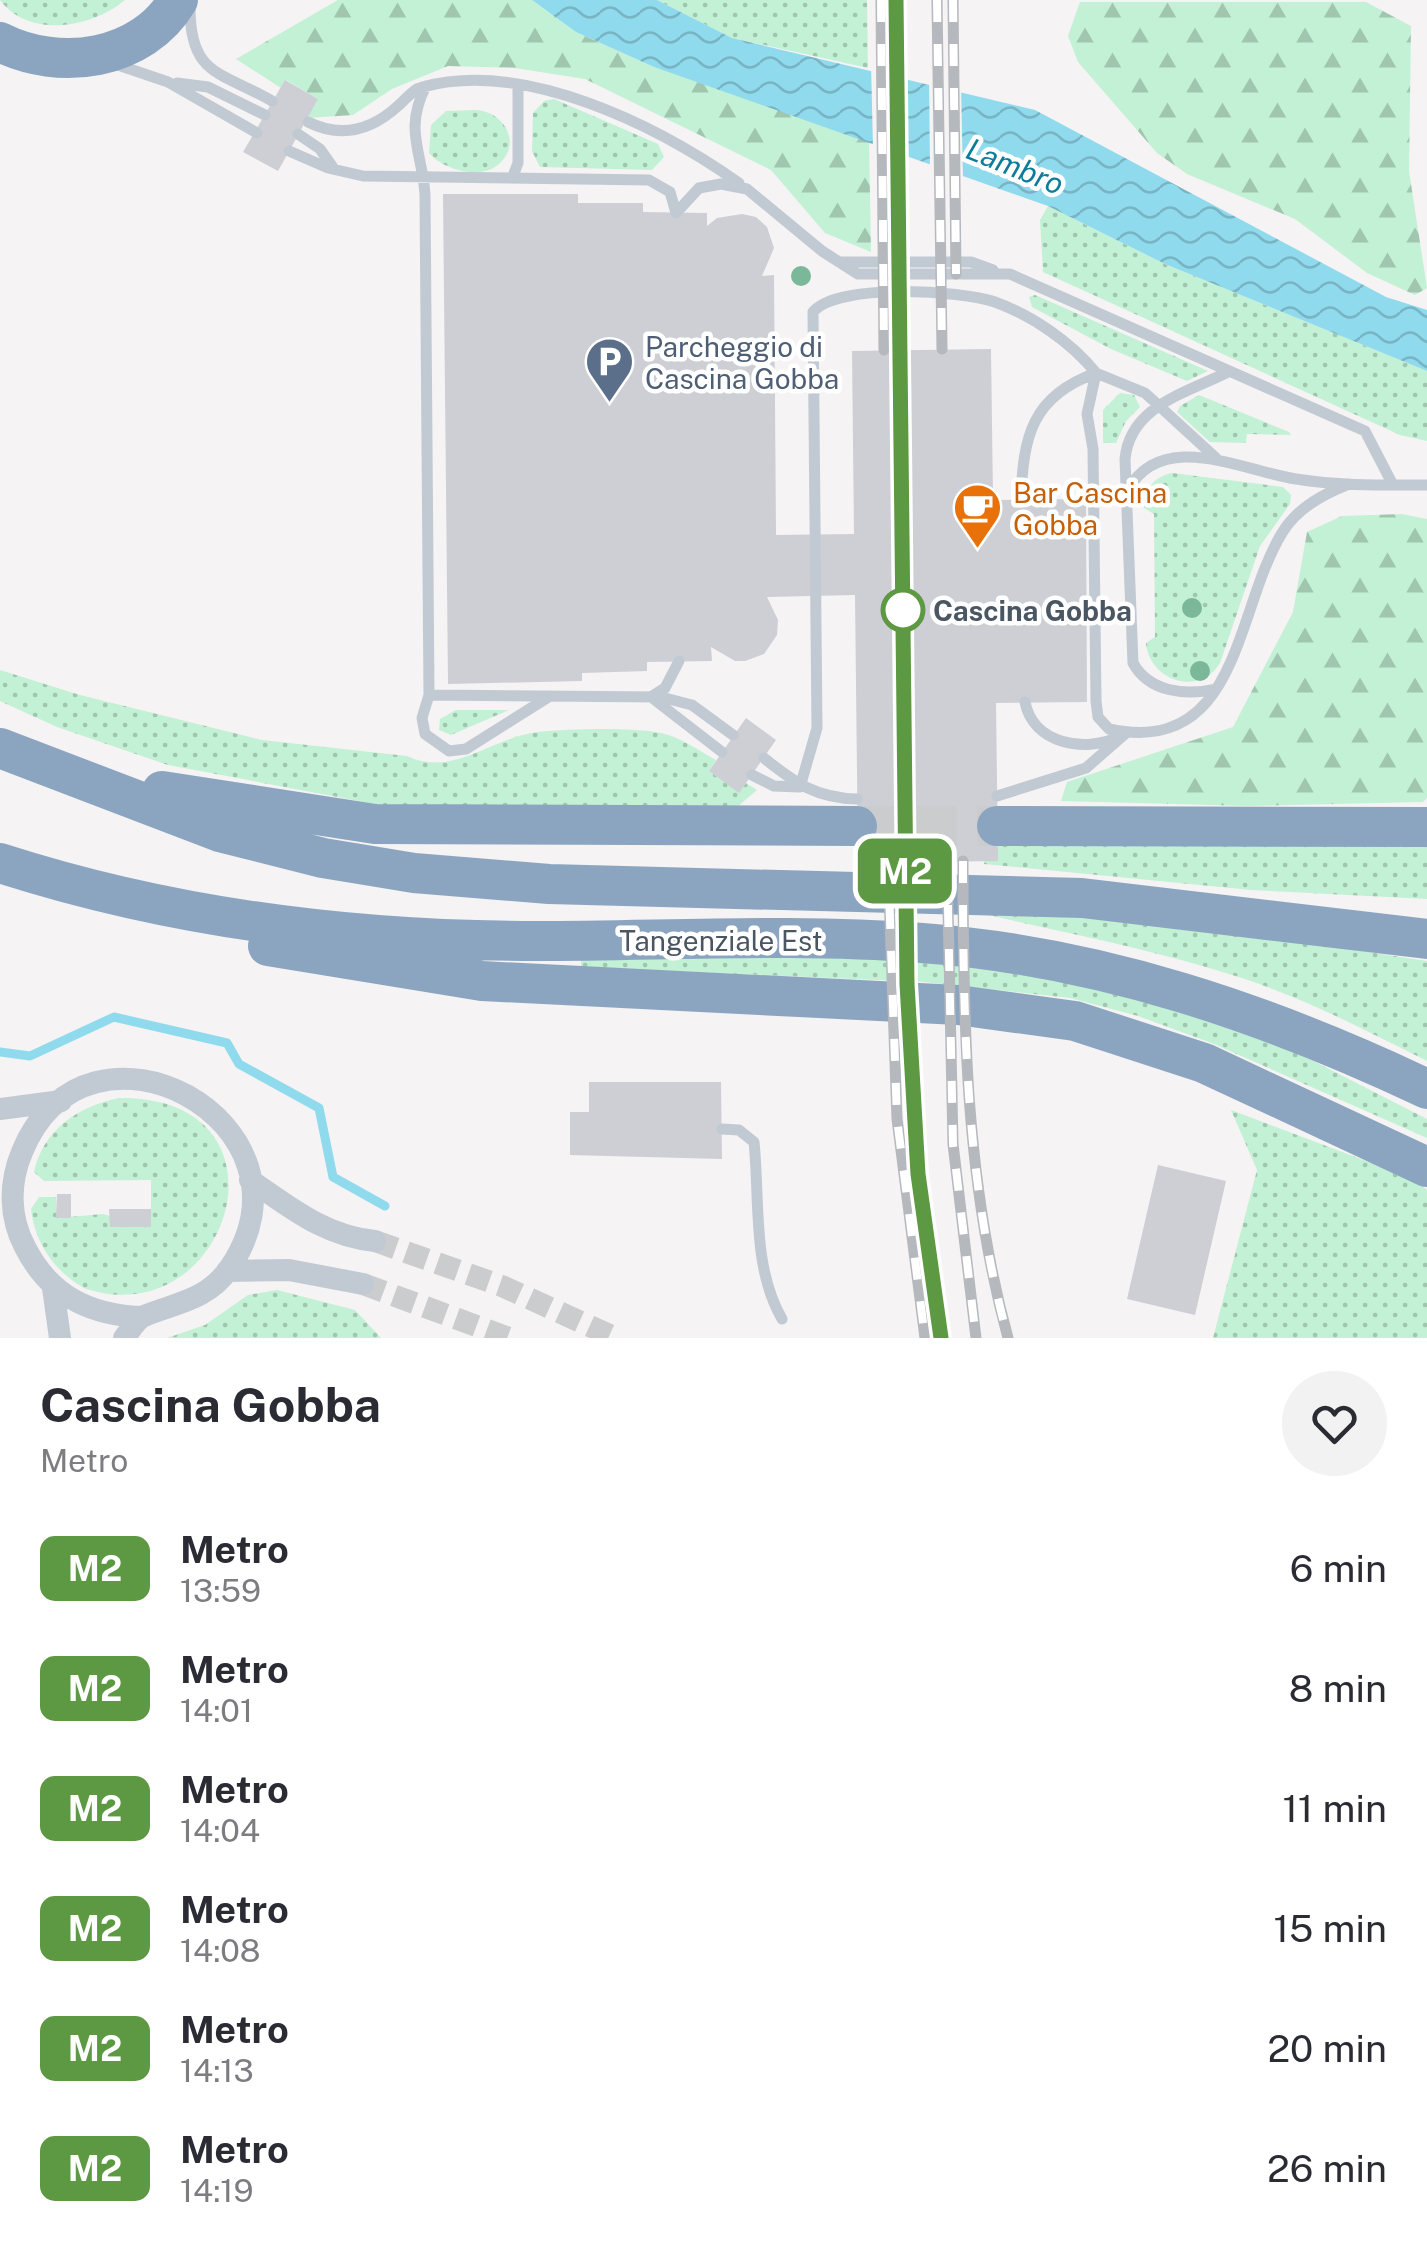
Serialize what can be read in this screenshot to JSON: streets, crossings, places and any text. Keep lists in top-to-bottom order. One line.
{"streets":{"highway":["Tangenziale Est"]},"water":["Lambro"],"places":{"parking":["Parcheggio di Cascina Gobba"],"cafe":["Bar Cascina Gobba"],"other":["Cascina Gobba"]},"lines":["metro line M2"],"page":{"on_map":"M2","heading":["Cascina Gobba","Metro"],"list":[{"mark":"M2","name":"Metro","note":"13:59","value":"6 min"},{"mark":"M2","name":"Metro","note":"14:01","value":"8 min"},{"mark":"M2","name":"Metro","note":"14:04","value":"11 min"},{"mark":"M2","name":"Metro","note":"14:08","value":"15 min"},{"mark":"M2","name":"Metro","note":"14:13","value":"20 min"},{"mark":"M2","name":"Metro","note":"14:19","value":"26 min"}]}}
